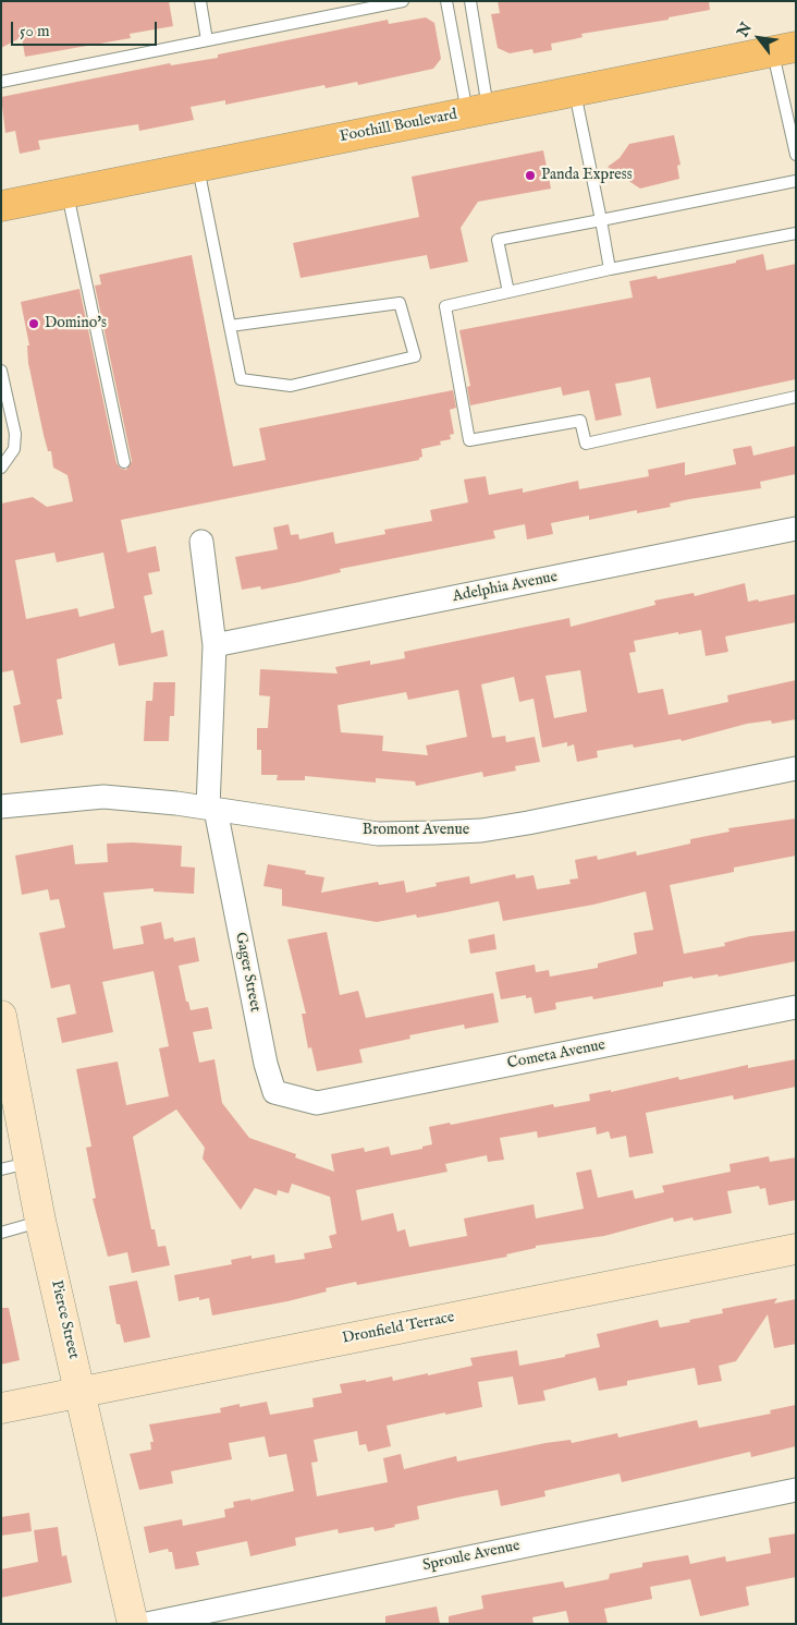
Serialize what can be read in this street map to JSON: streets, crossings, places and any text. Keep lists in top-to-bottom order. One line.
{"streets":{"main road":["Foothill Boulevard"],"street":["Adelphia Avenue","Bromont Avenue","Gager Street","Cometa Avenue","Pierce Street","Dronfield Terrace","Sproule Avenue"]},"crossings":[["Adelphia Avenue","Gager Street"],["Bromont Avenue","Gager Street"],["Gager Street","Cometa Avenue"],["Pierce Street","Dronfield Terrace"]],"places":["Panda Express","Domino's"],"scale_bar":"50 m","north":"top left"}
